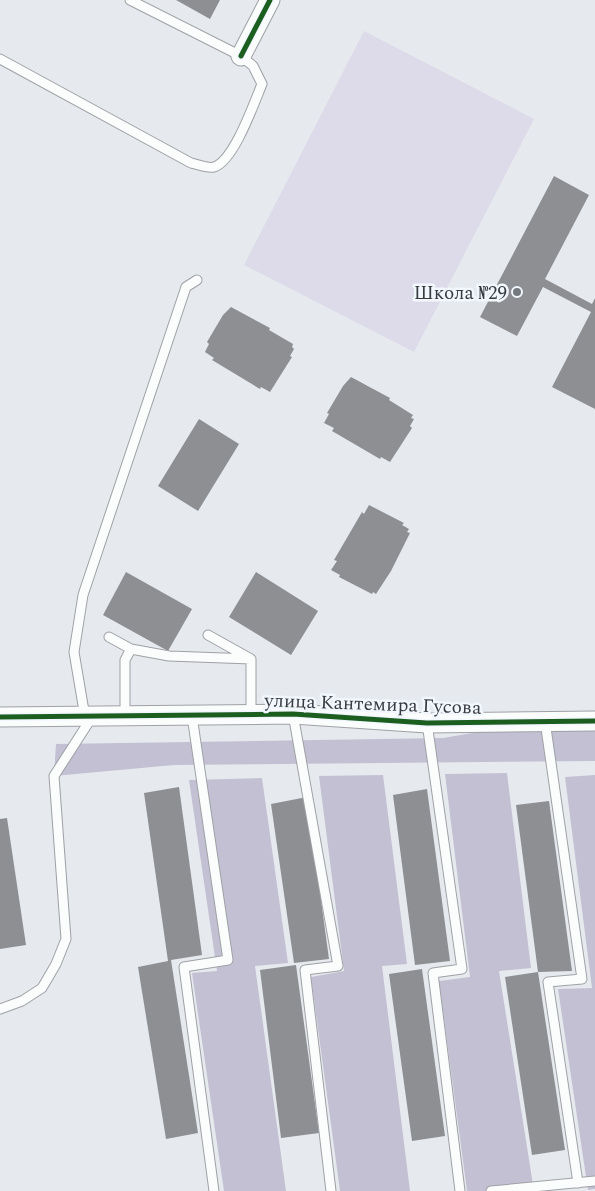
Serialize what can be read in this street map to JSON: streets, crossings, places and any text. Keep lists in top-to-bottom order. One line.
{"streets":{"street":["улица Кантемира Гусова"]},"places":["Школа №29"]}
